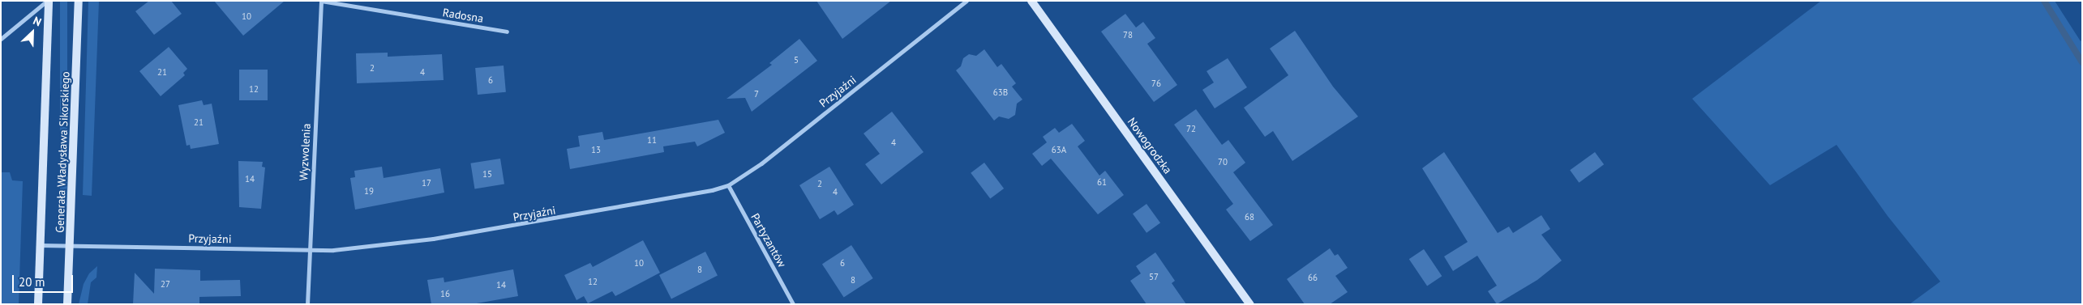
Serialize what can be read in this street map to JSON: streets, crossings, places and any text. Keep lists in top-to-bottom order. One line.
{"streets":{"main road":["Nowogrodzka","Generała Władysława Sikorskiego"],"street":["Radosna","Przyjaźni","Wyzwolenia","Partyzantów"]},"crossings":[["Radosna","Wyzwolenia"],["Przyjaźni","Generała Władysława Sikorskiego"],["Przyjaźni","Wyzwolenia"],["Przyjaźni","Partyzantów"]],"house_numbers":["10","78","5","2","21","4","6","76","12","63B","7","21","72","11","4","13","63A","70","15","14","61","17","2","19","4","68","10","6","8","57","66","8","12","27","14","16"],"scale_bar":"20 m","north":"top right"}
